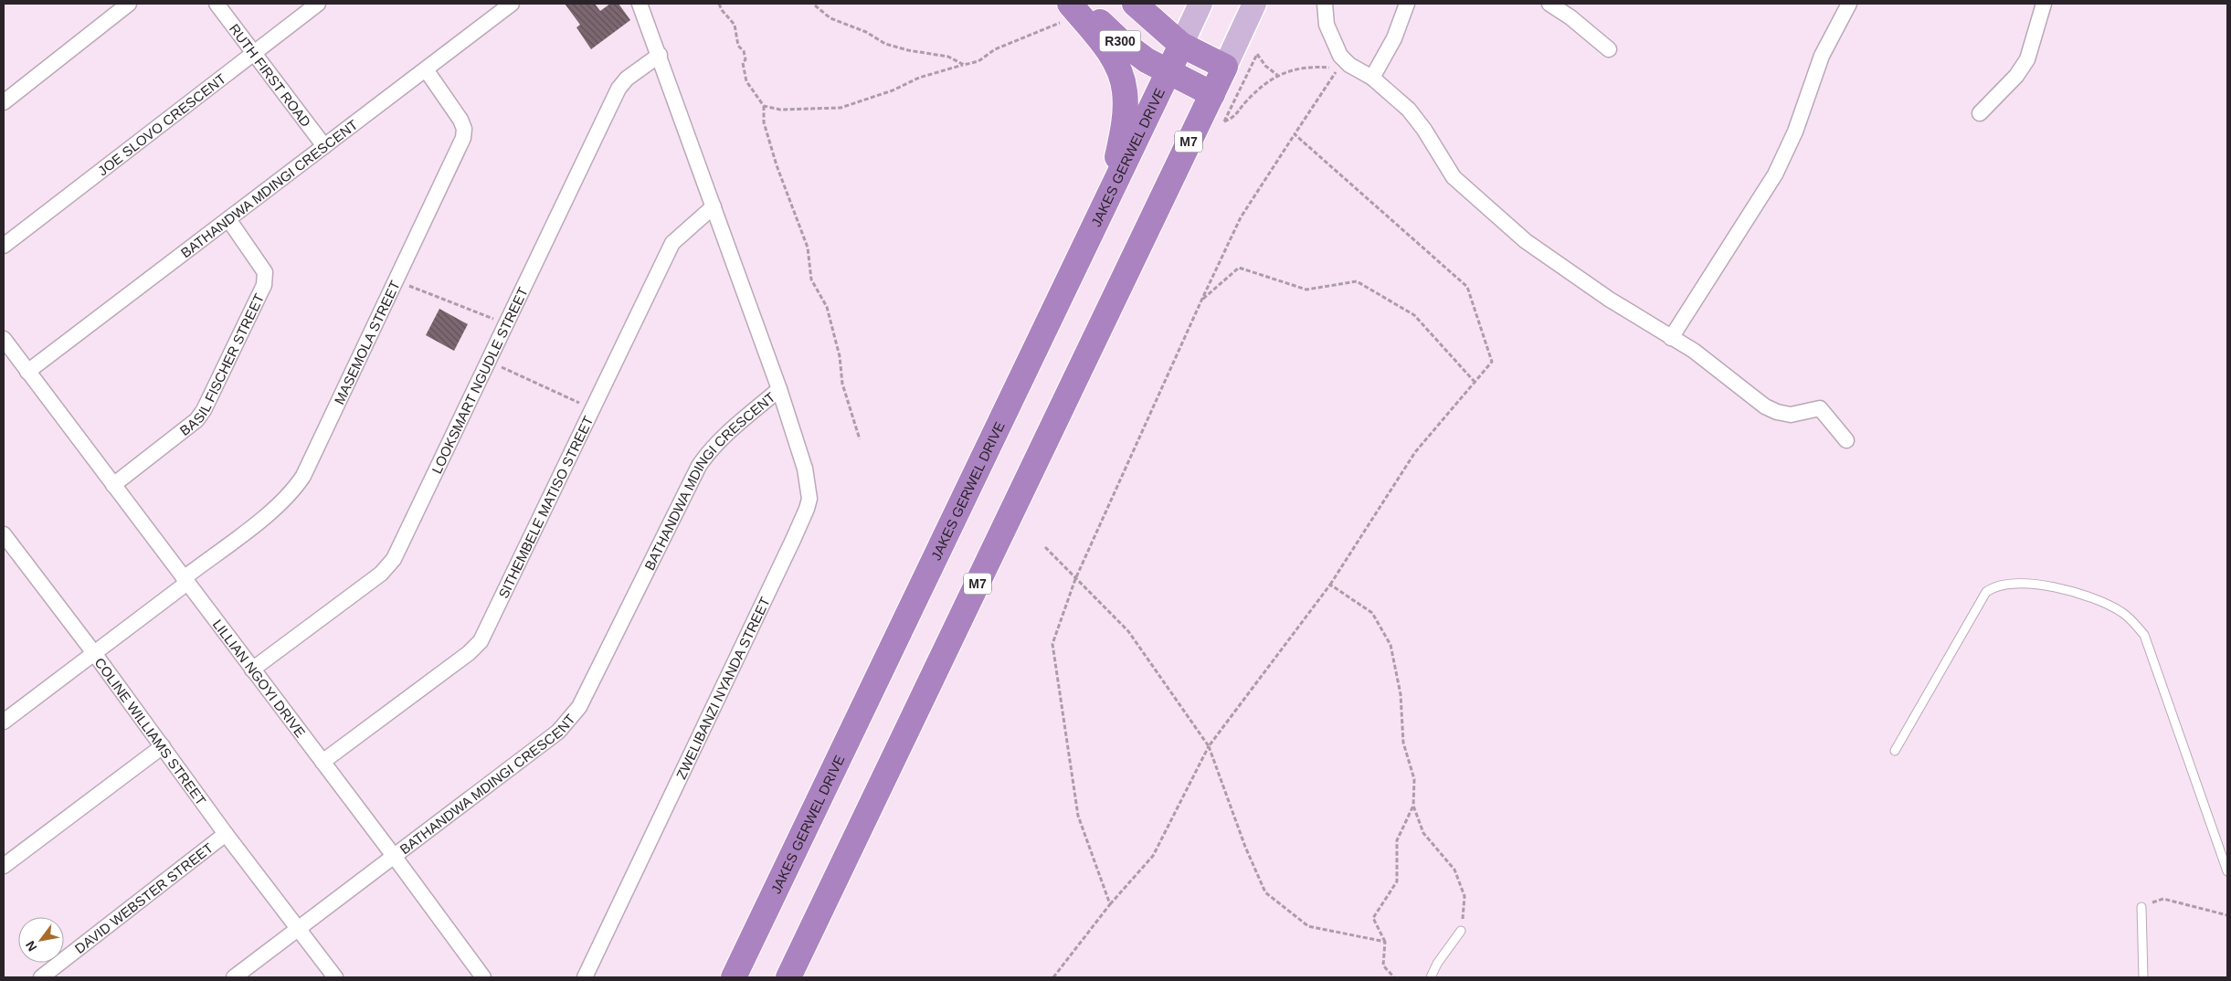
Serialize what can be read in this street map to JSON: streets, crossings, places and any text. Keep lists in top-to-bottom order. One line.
{"streets":{"highway":["R300","M7","JAKES GERWEL DRIVE"],"street":["RUTH FIRST ROAD","JOE SLOVO CRESCENT","BATHANDWA MDINGI CRESCENT","MASEMOLA STREET","BASIL FISCHER STREET","LOOKSMART NGUDLE STREET","SITHEMBELE MATISO STREET","LILLIAN NGOYI DRIVE","ZWELIBANZI NYANDA STREET","COLINE WILLIAMS STREET","DAVID WEBSTER STREET"]},"crossings":[["R300","M7"],["R300","JAKES GERWEL DRIVE"],["RUTH FIRST ROAD","JOE SLOVO CRESCENT"],["RUTH FIRST ROAD","BATHANDWA MDINGI CRESCENT"],["BATHANDWA MDINGI CRESCENT","MASEMOLA STREET"],["BATHANDWA MDINGI CRESCENT","BASIL FISCHER STREET"],["BATHANDWA MDINGI CRESCENT","LOOKSMART NGUDLE STREET"],["BATHANDWA MDINGI CRESCENT","SITHEMBELE MATISO STREET"],["BATHANDWA MDINGI CRESCENT","LILLIAN NGOYI DRIVE"],["BATHANDWA MDINGI CRESCENT","ZWELIBANZI NYANDA STREET"],["MASEMOLA STREET","LILLIAN NGOYI DRIVE"],["MASEMOLA STREET","COLINE WILLIAMS STREET"],["BASIL FISCHER STREET","LILLIAN NGOYI DRIVE"],["LOOKSMART NGUDLE STREET","LILLIAN NGOYI DRIVE"],["SITHEMBELE MATISO STREET","LILLIAN NGOYI DRIVE"],["COLINE WILLIAMS STREET","DAVID WEBSTER STREET"]],"north":"bottom left"}
